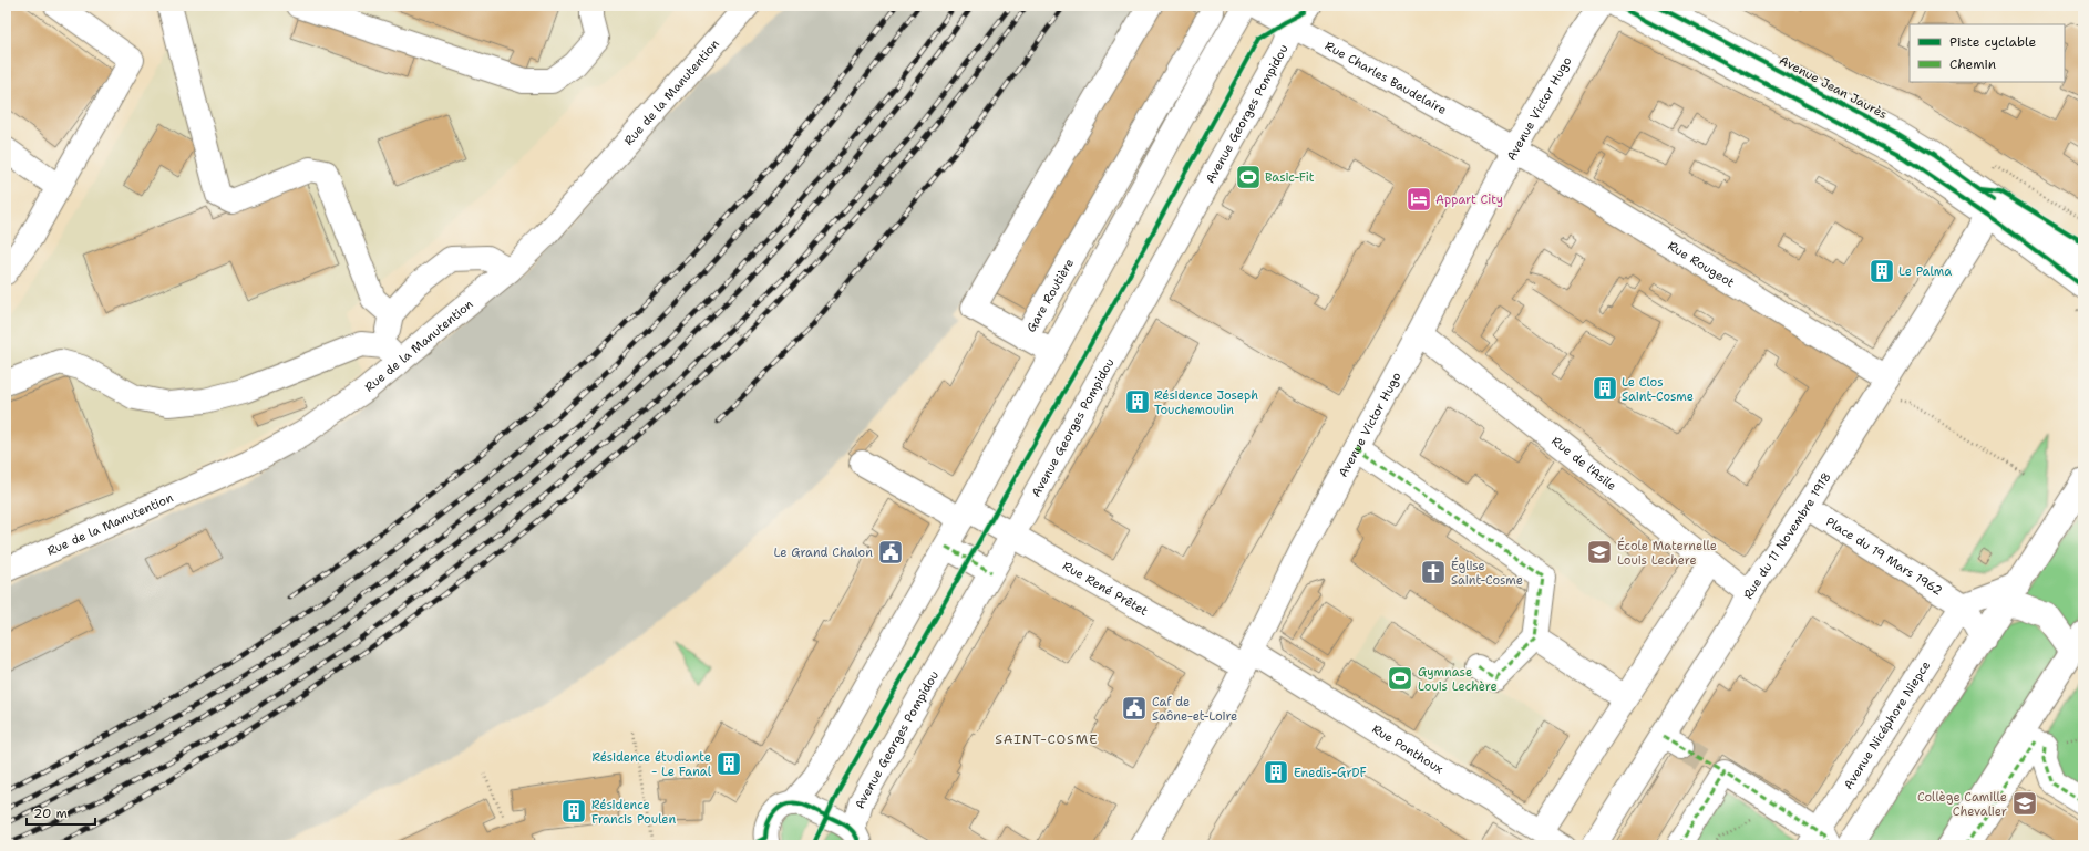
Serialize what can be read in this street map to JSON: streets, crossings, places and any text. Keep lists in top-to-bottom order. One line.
{"streets":{"street":["Rue Charles Baudelaire","Avenue Jean Jaurès","Rue de la Manutention","Avenue Victor Hugo","Avenue Georges Pompidou","Rue Rougeot","Gare Routière","Rue de l'Asile","Rue du 11 Novembre 1918","Place du 19 Mars 1962","Rue René Prêtet","Avenue Nicéphore Niepce","Rue Ponthoux"]},"crossings":[["Rue Charles Baudelaire","Avenue Victor Hugo"],["Rue Charles Baudelaire","Avenue Georges Pompidou"],["Rue Charles Baudelaire","Rue Rougeot"],["Avenue Jean Jaurès","Rue du 11 Novembre 1918"],["Avenue Victor Hugo","Rue Rougeot"],["Avenue Victor Hugo","Rue de l'Asile"],["Avenue Victor Hugo","Rue René Prêtet"],["Avenue Victor Hugo","Rue Ponthoux"],["Avenue Georges Pompidou","Rue René Prêtet"],["Rue Rougeot","Rue du 11 Novembre 1918"],["Rue de l'Asile","Rue du 11 Novembre 1918"],["Rue du 11 Novembre 1918","Place du 19 Mars 1962"],["Place du 19 Mars 1962","Avenue Nicéphore Niepce"],["Rue René Prêtet","Rue Ponthoux"]],"districts":["SAINT-COSME"],"places":{"sports":["Basic-Fit","Gymnase Louis Lechère"],"hotel":["Appart City"],"building":["Le Palma","Le Clos Saint-Cosme","Résidence Joseph Touchemoulin","Résidence étudiante - Le Fanal","Enedis-GrDF","Résidence Francis Poulen"],"public building":["Le Grand Chalon","Caf de Saône-et-Loire"],"school or university":["École Maternelle Louis Lechere","Collège Camille Chevalier"],"church":["Église Saint-Cosme"]},"legend":["Piste cyclable","Chemin"],"scale_bar":"20 m"}
